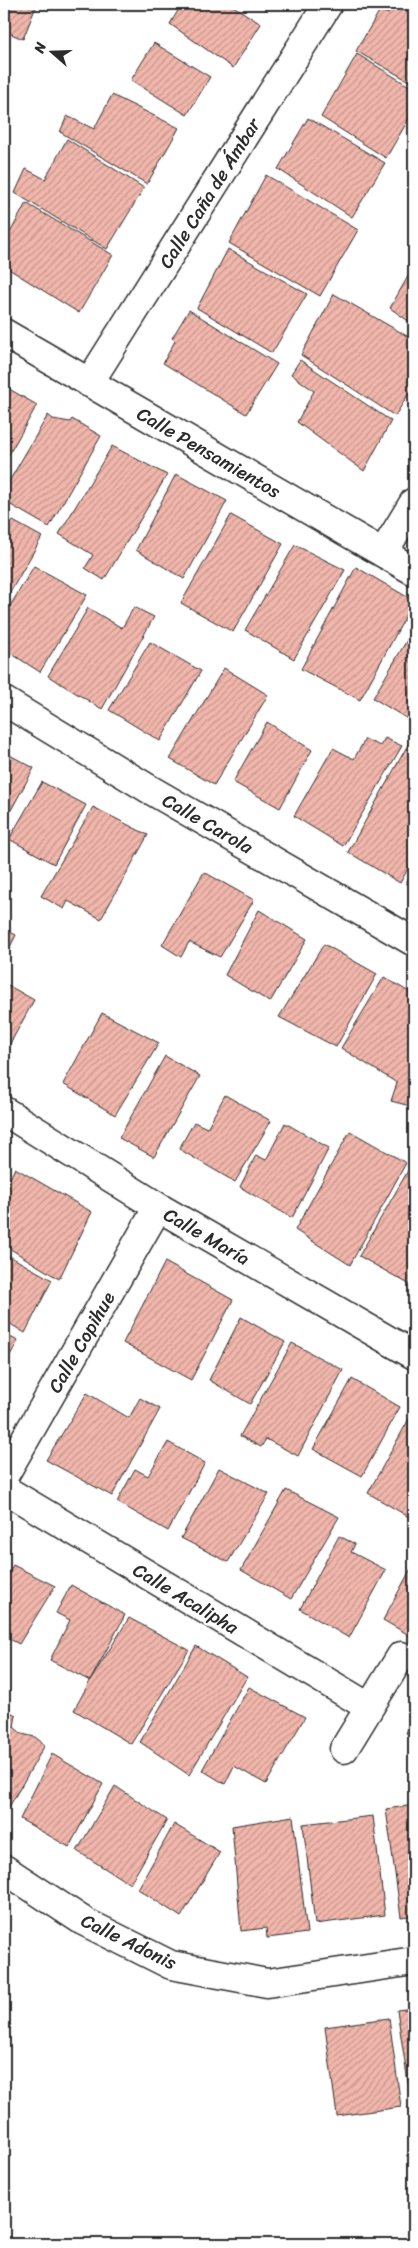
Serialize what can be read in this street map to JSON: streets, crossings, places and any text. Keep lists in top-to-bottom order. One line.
{"streets":{"street":["Calle Caña de Ámbar","Calle Pensamientos","Calle Carola","Calle María","Calle Copihue","Calle Acalipha","Calle Adonis"]},"crossings":[["Calle Caña de Ámbar","Calle Pensamientos"],["Calle María","Calle Copihue"]],"north":"left"}
